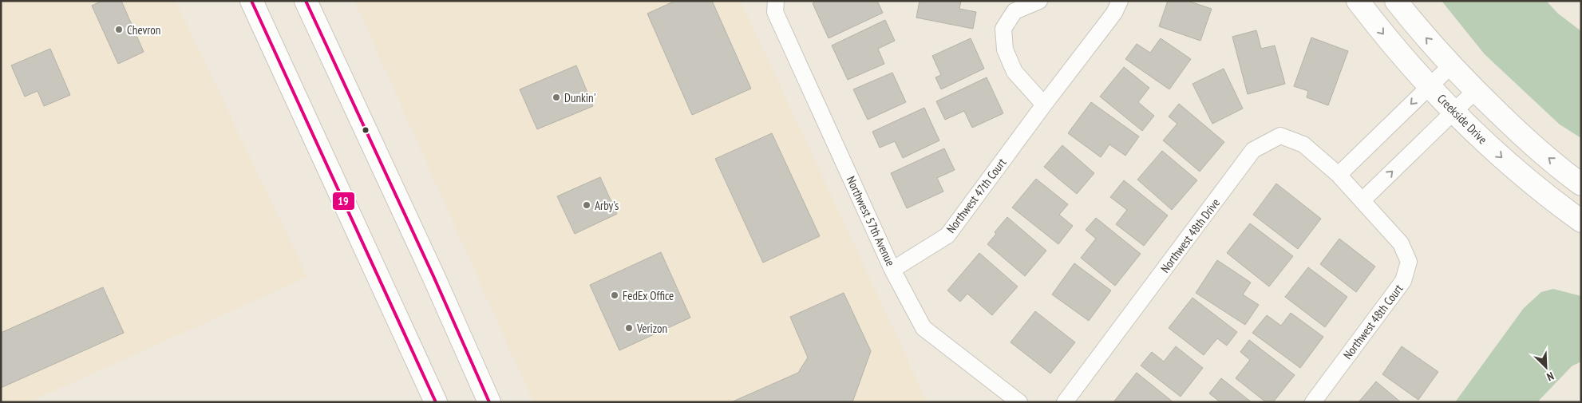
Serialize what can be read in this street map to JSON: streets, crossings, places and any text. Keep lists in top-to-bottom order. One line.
{"streets":{"main road":["Creekside Drive"],"street":["Northwest 47th Court","Northwest 57th Avenue","Northwest 48th Drive","Northwest 48th Court"]},"crossings":[["Northwest 47th Court","Northwest 57th Avenue"],["Northwest 48th Drive","Northwest 48th Court"]],"places":["Chevron","Dunkin'","Arby's","FedEx Office","Verizon"],"lines":["transit line 19"],"north":"bottom right"}
